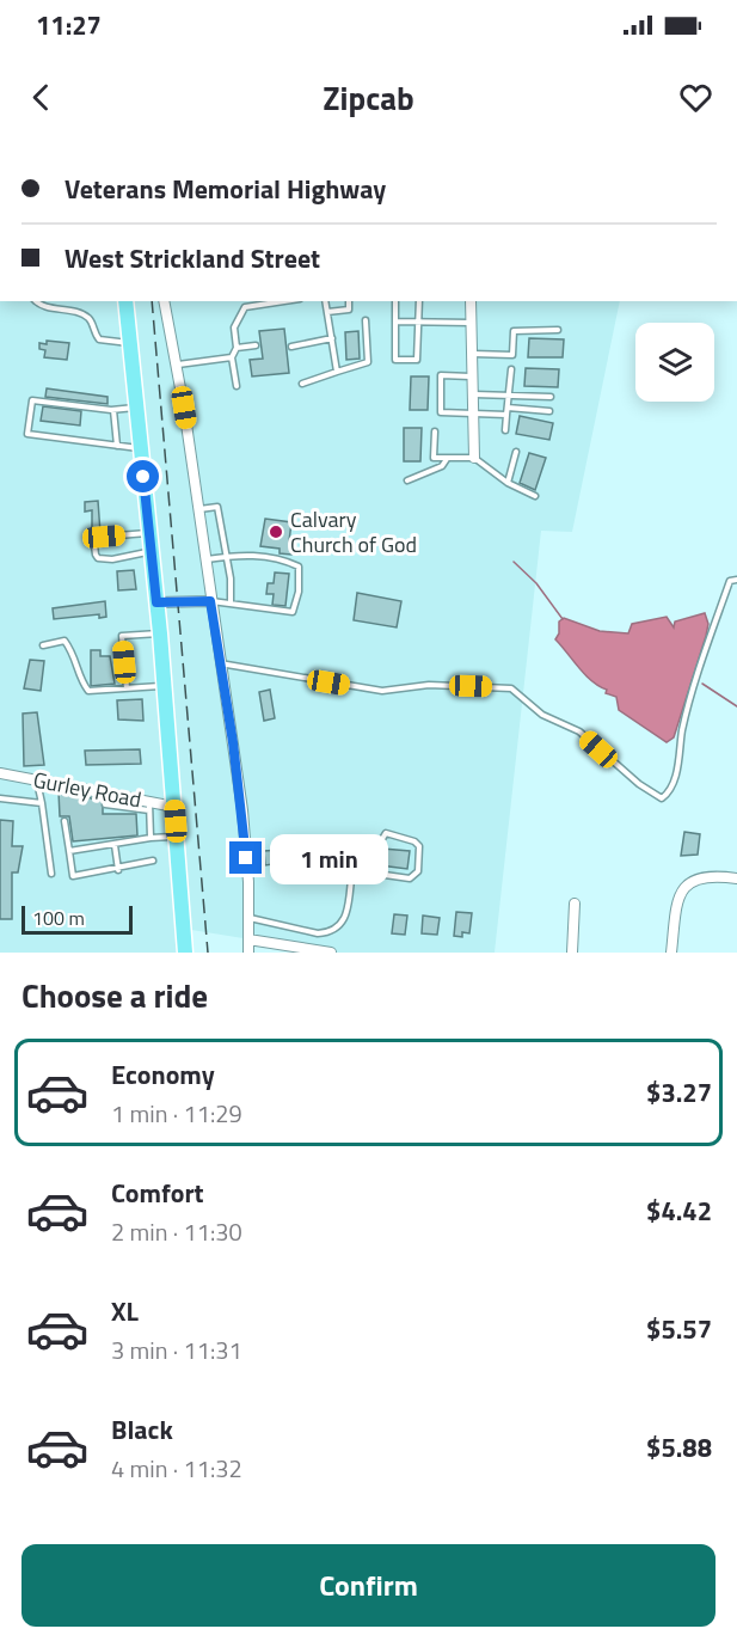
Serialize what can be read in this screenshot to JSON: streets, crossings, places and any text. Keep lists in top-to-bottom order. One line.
{"streets":{"street":["Gurley Road"]},"places":["Calvary Church of God"],"scale_bar":"100 m","page":{"status":"11:27","header":"Zipcab","banner":["Veterans Memorial Highway","West Strickland Street"],"bubble":"1 min","scale":"100 m","heading":"Choose a ride","list":[{"name":"Economy","note":"1 min · 11:29","value":"$3.27"},{"name":"Comfort","note":"2 min · 11:30","value":"$4.42"},{"name":"XL","note":"3 min · 11:31","value":"$5.57"},{"name":"Black","note":"4 min · 11:32","value":"$5.88"}],"buttons":"Confirm"}}
